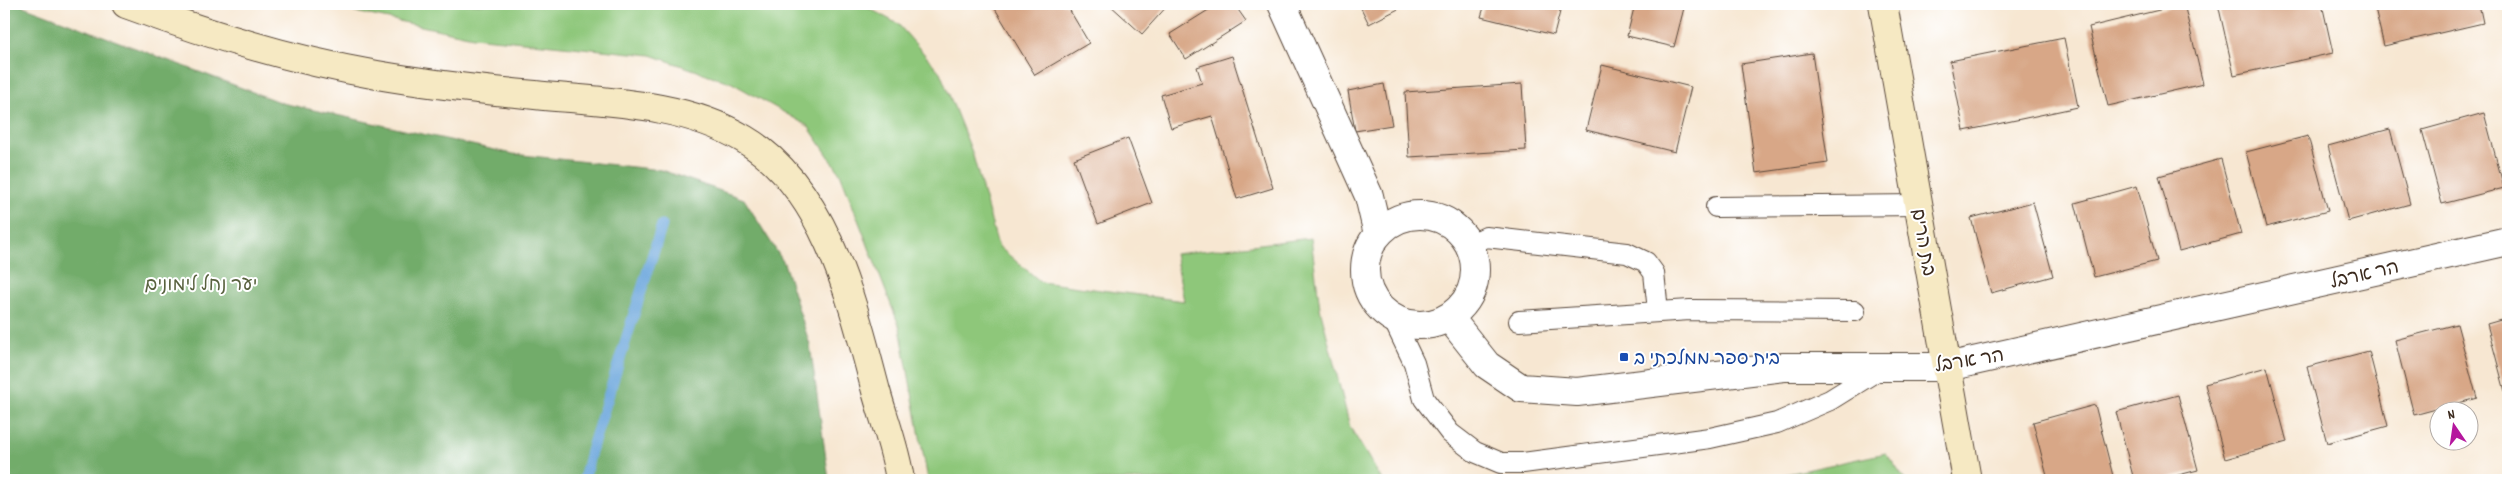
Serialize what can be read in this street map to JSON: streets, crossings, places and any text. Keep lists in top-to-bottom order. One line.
{"streets":{"main road":["בת הרים"],"street":["הר ארבל"]},"crossings":[["בת הרים","הר ארבל"]],"parks":["יער נחל לימונים"],"places":{"transit":["בית ספר ממלכתי ב"]},"north":"top"}
